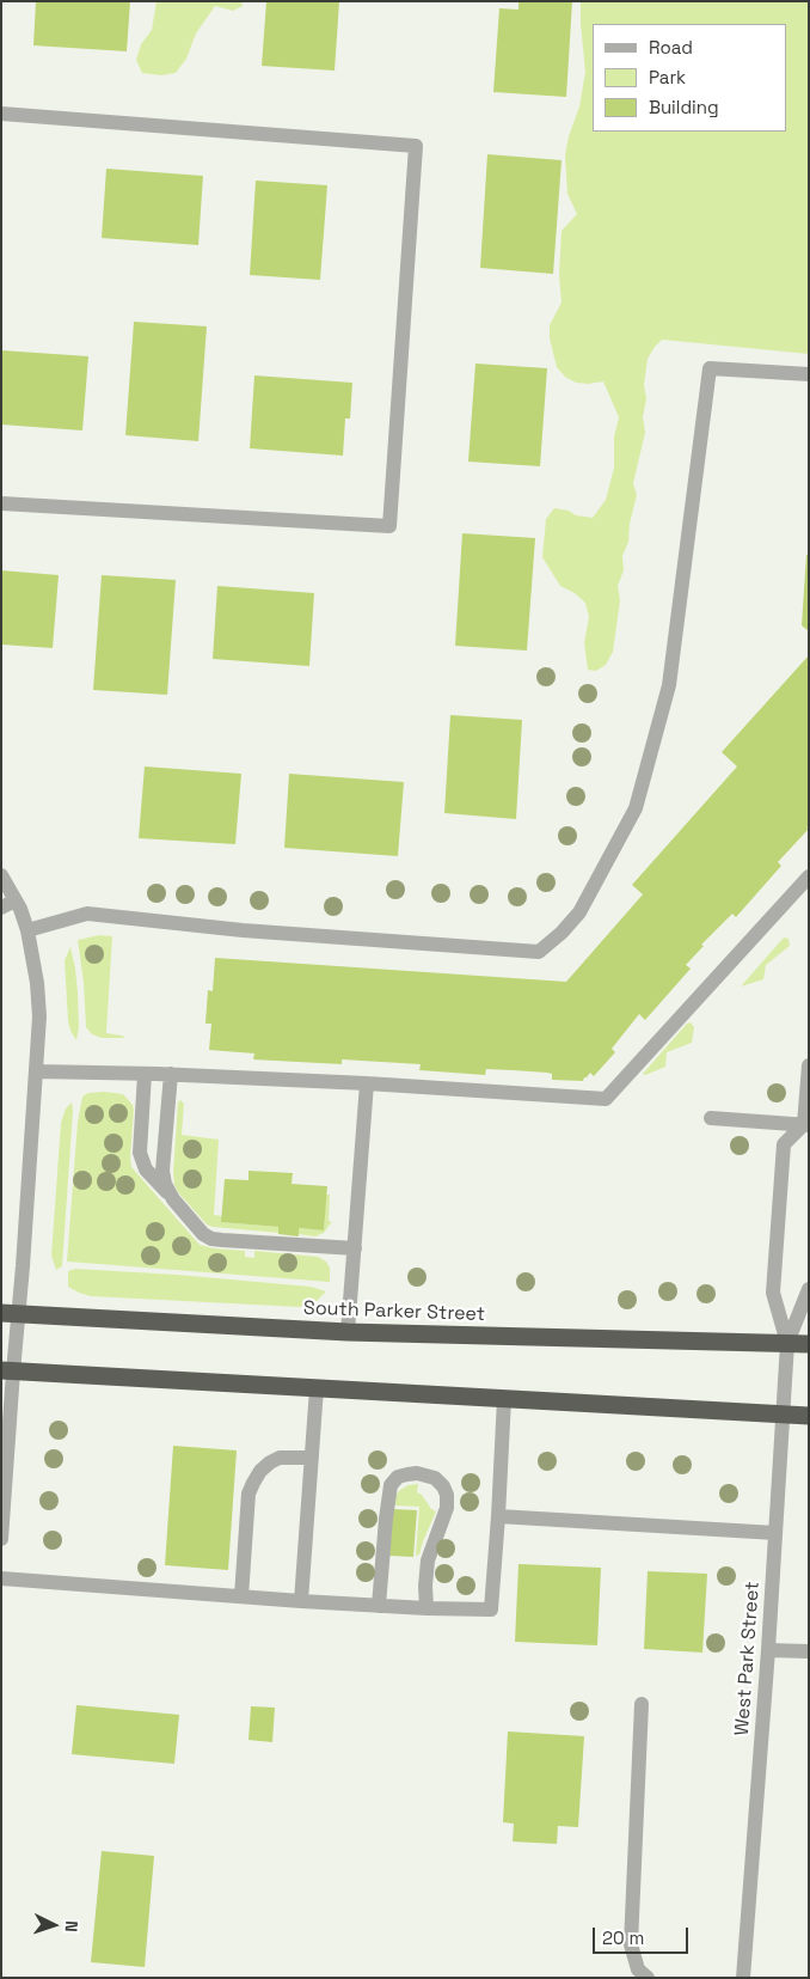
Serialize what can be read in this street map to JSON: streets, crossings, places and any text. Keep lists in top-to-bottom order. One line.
{"streets":{"highway":["South Parker Street"],"street":["West Park Street"]},"crossings":[["South Parker Street","West Park Street"]],"legend":["Road","Park","Building"],"scale_bar":"20 m","north":"right"}
